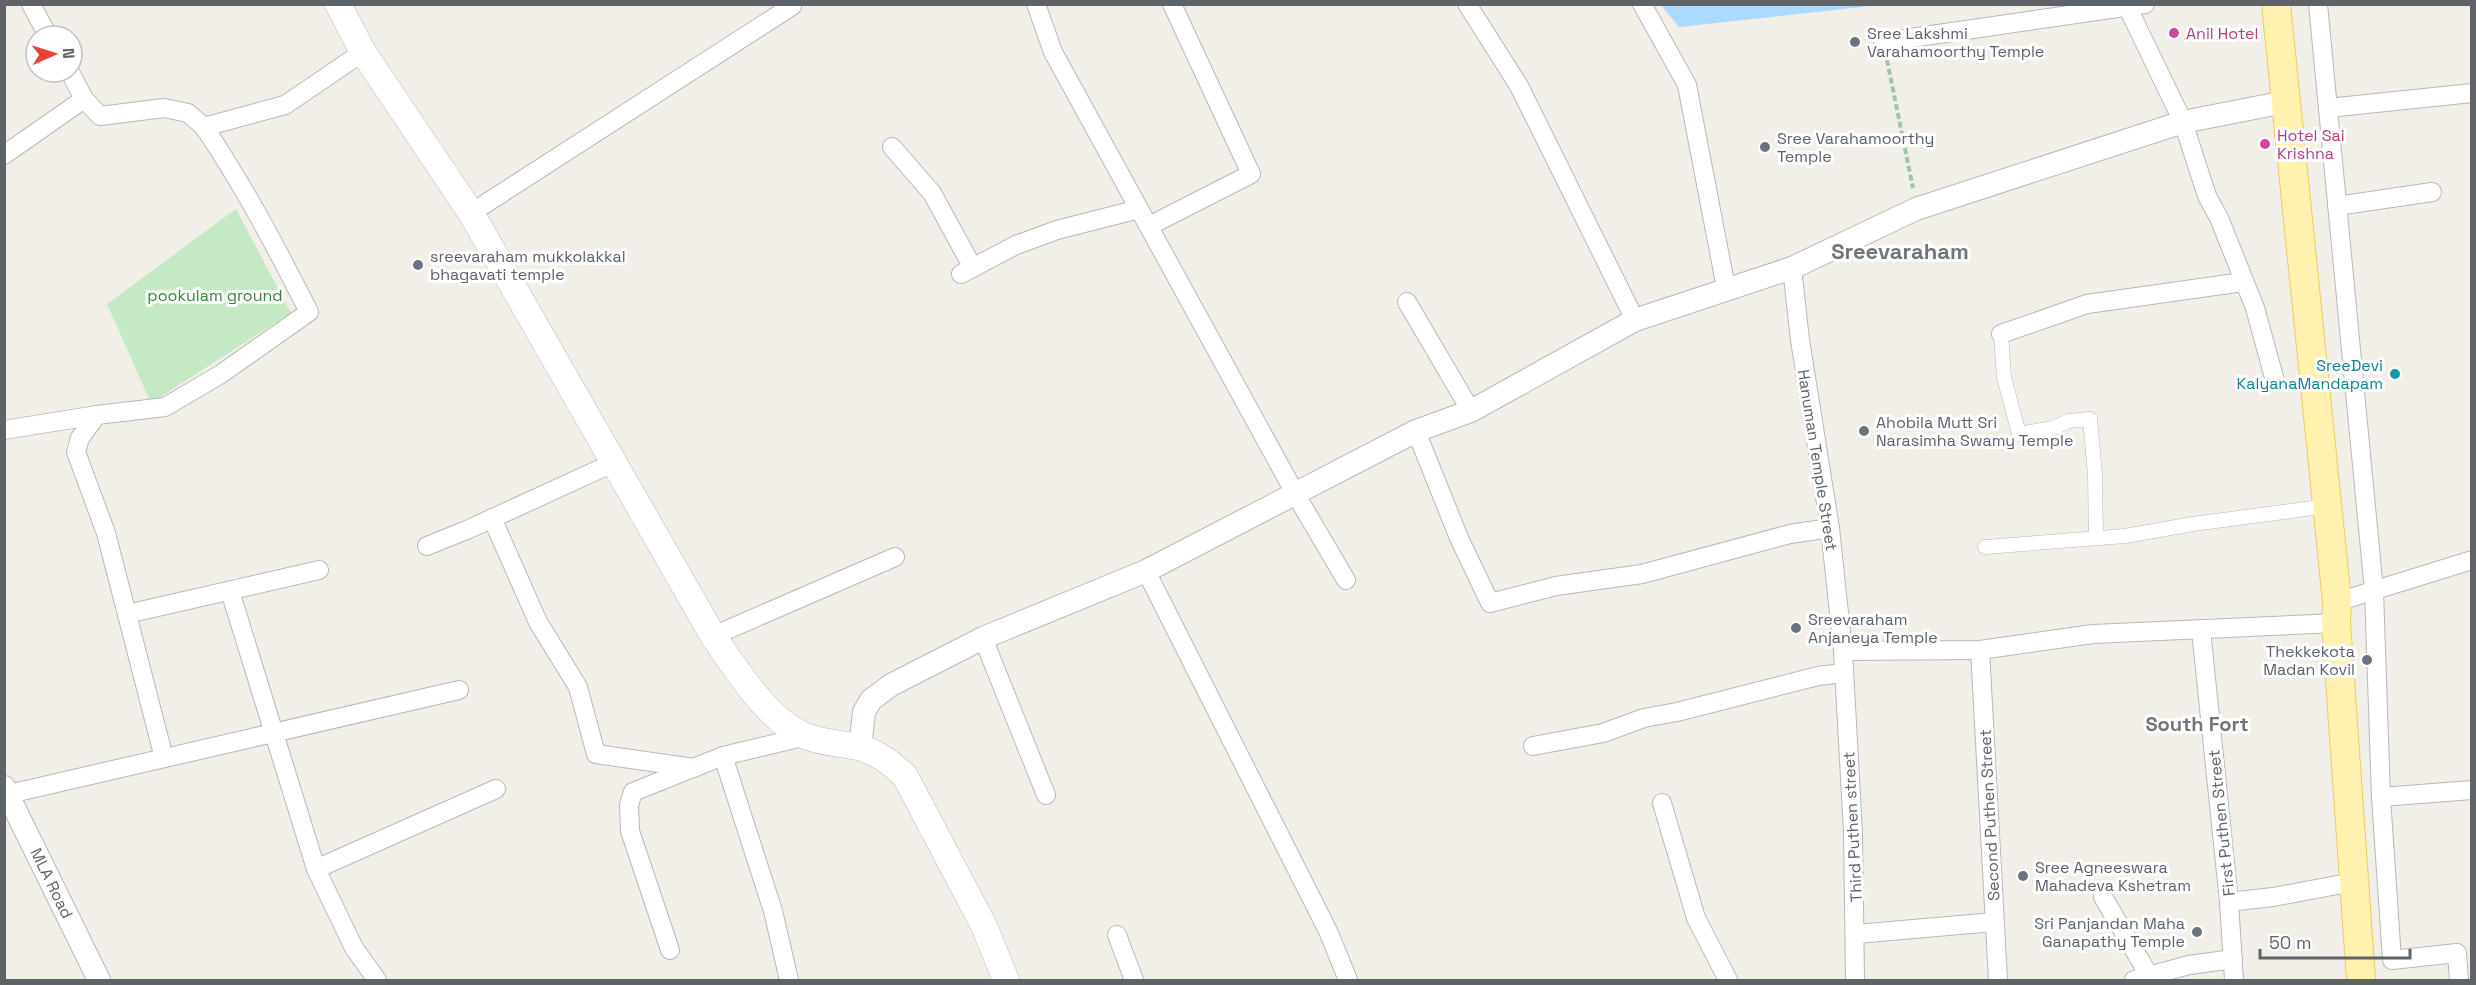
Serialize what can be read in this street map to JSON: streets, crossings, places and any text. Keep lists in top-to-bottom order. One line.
{"streets":{"street":["Hanuman Temple Street","Second Puthen Street","First Puthen Street","Third Puthen street","MLA Road"]},"crossings":[["Hanuman Temple Street","Third Puthen street"]],"districts":["Sreevaraham","South Fort"],"parks":["pookulam ground"],"places":["Anil Hotel","Sree Lakshmi Varahamoorthy Temple","Hotel Sai Krishna","Sree Varahamoorthy Temple","sreevaraham mukkolakkal bhagavati temple","SreeDevi KalyanaMandapam","Ahobila Mutt Sri Narasimha Swamy Temple","Sreevaraham Anjaneya Temple","Thekkekota Madan Kovil","Sree Agneeswara Mahadeva Kshetram","Sri Panjandan Maha Ganapathy Temple"],"scale_bar":"50 m","north":"right"}
